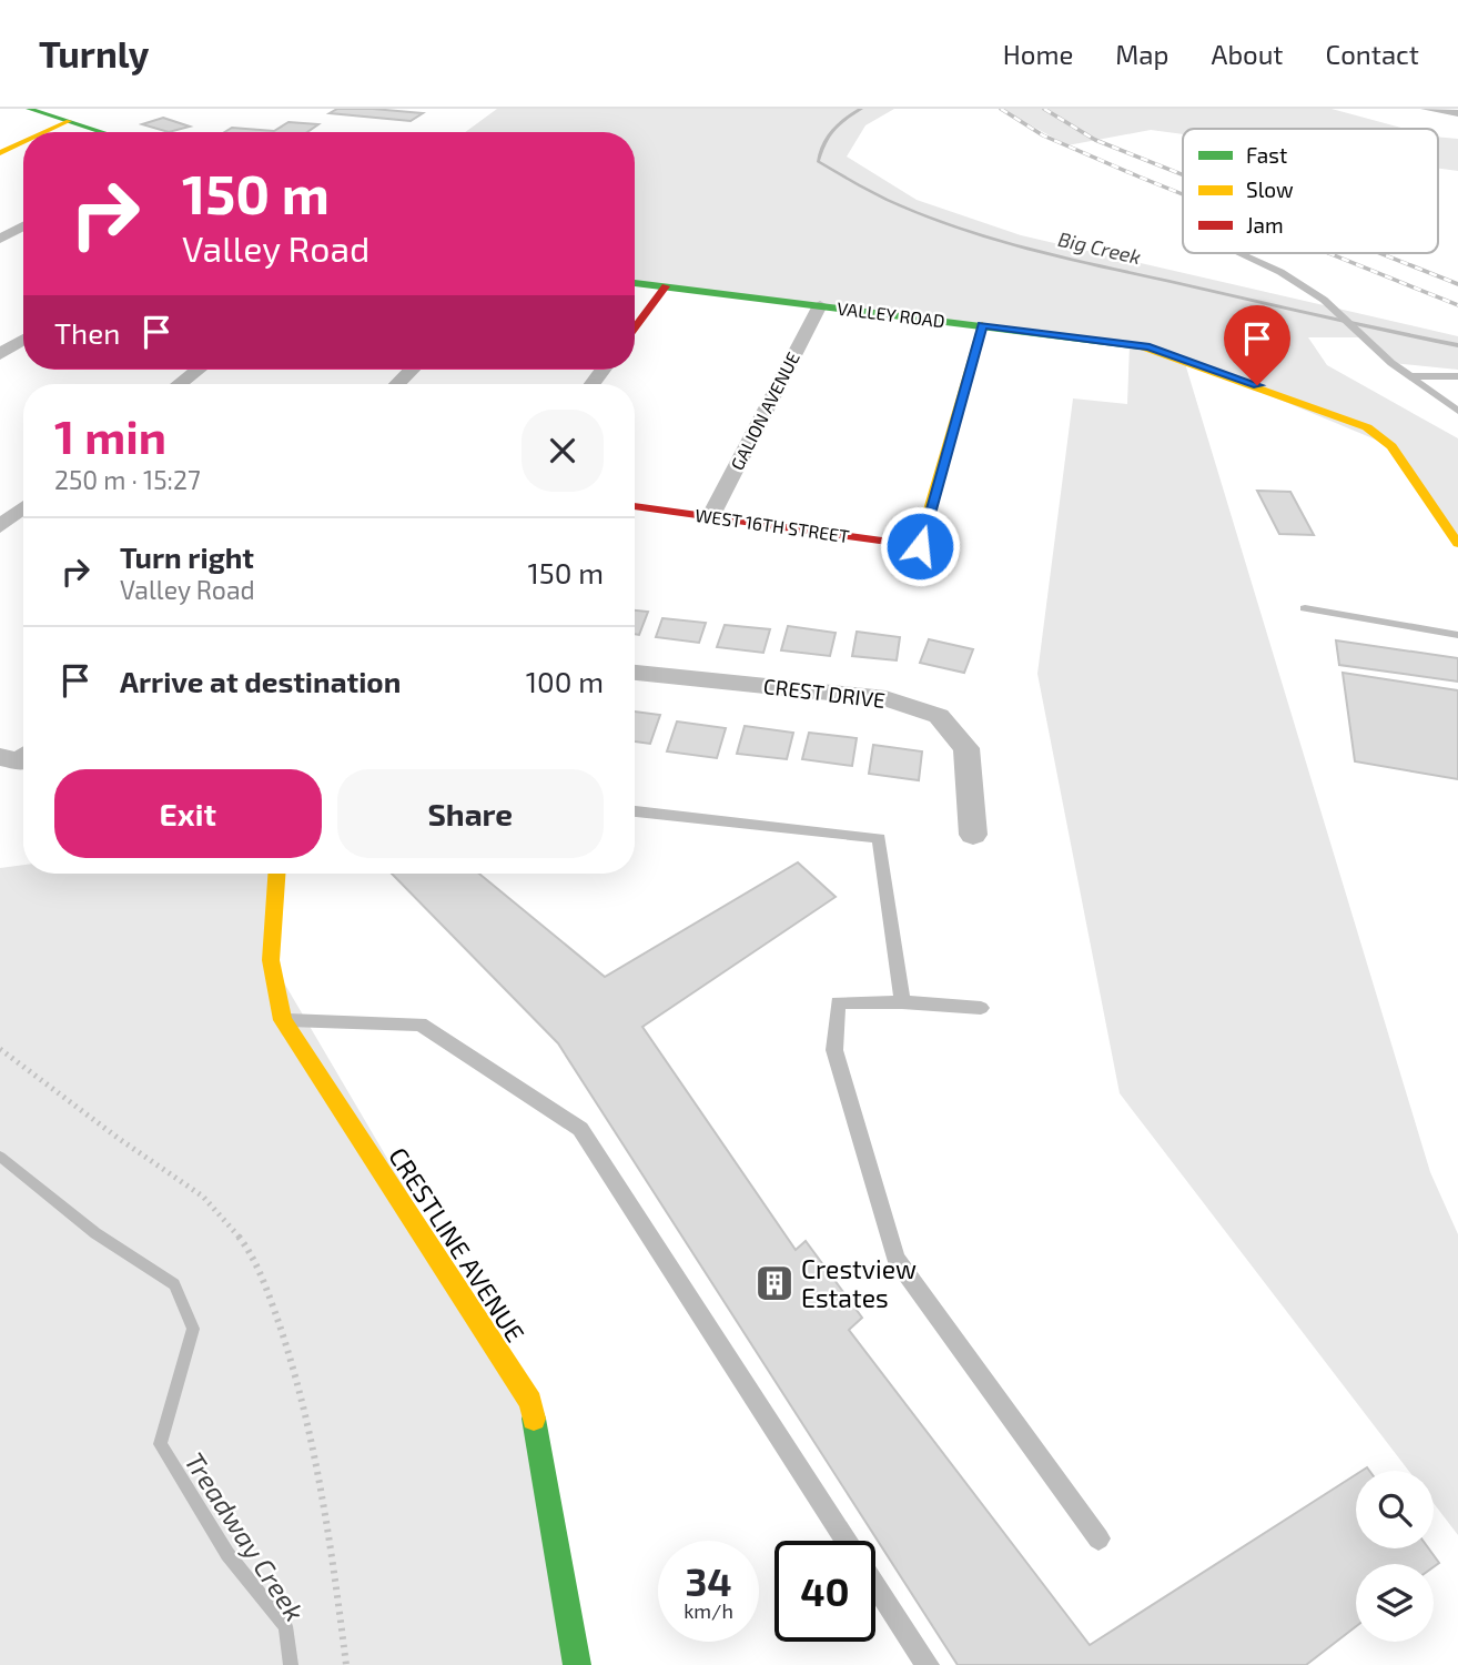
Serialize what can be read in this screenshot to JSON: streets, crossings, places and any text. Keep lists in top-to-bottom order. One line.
{"streets":{"street":["VALLEY ROAD","GALION AVENUE","WEST 16TH STREET","CREST DRIVE","CRESTLINE AVENUE"]},"crossings":[["VALLEY ROAD","GALION AVENUE"],["VALLEY ROAD","WEST 16TH STREET"],["GALION AVENUE","WEST 16TH STREET"]],"water":["Big Creek","Treadway Creek"],"places":{"building":["Crestview Estates"]},"legend":["Fast","Slow","Jam"],"page":{"header":"Turnly","nav":["Home","Map","About","Contact"],"turn":["150 m","Valley Road"],"then":"Then","heading":["1 min","250 m · 15:27"],"list":[{"name":"Turn right","note":"Valley Road","value":"150 m"},{"name":"Arrive at destination","value":"100 m"}],"buttons":["Exit","Share"],"speed":"34 km/h","limit":"40"}}
